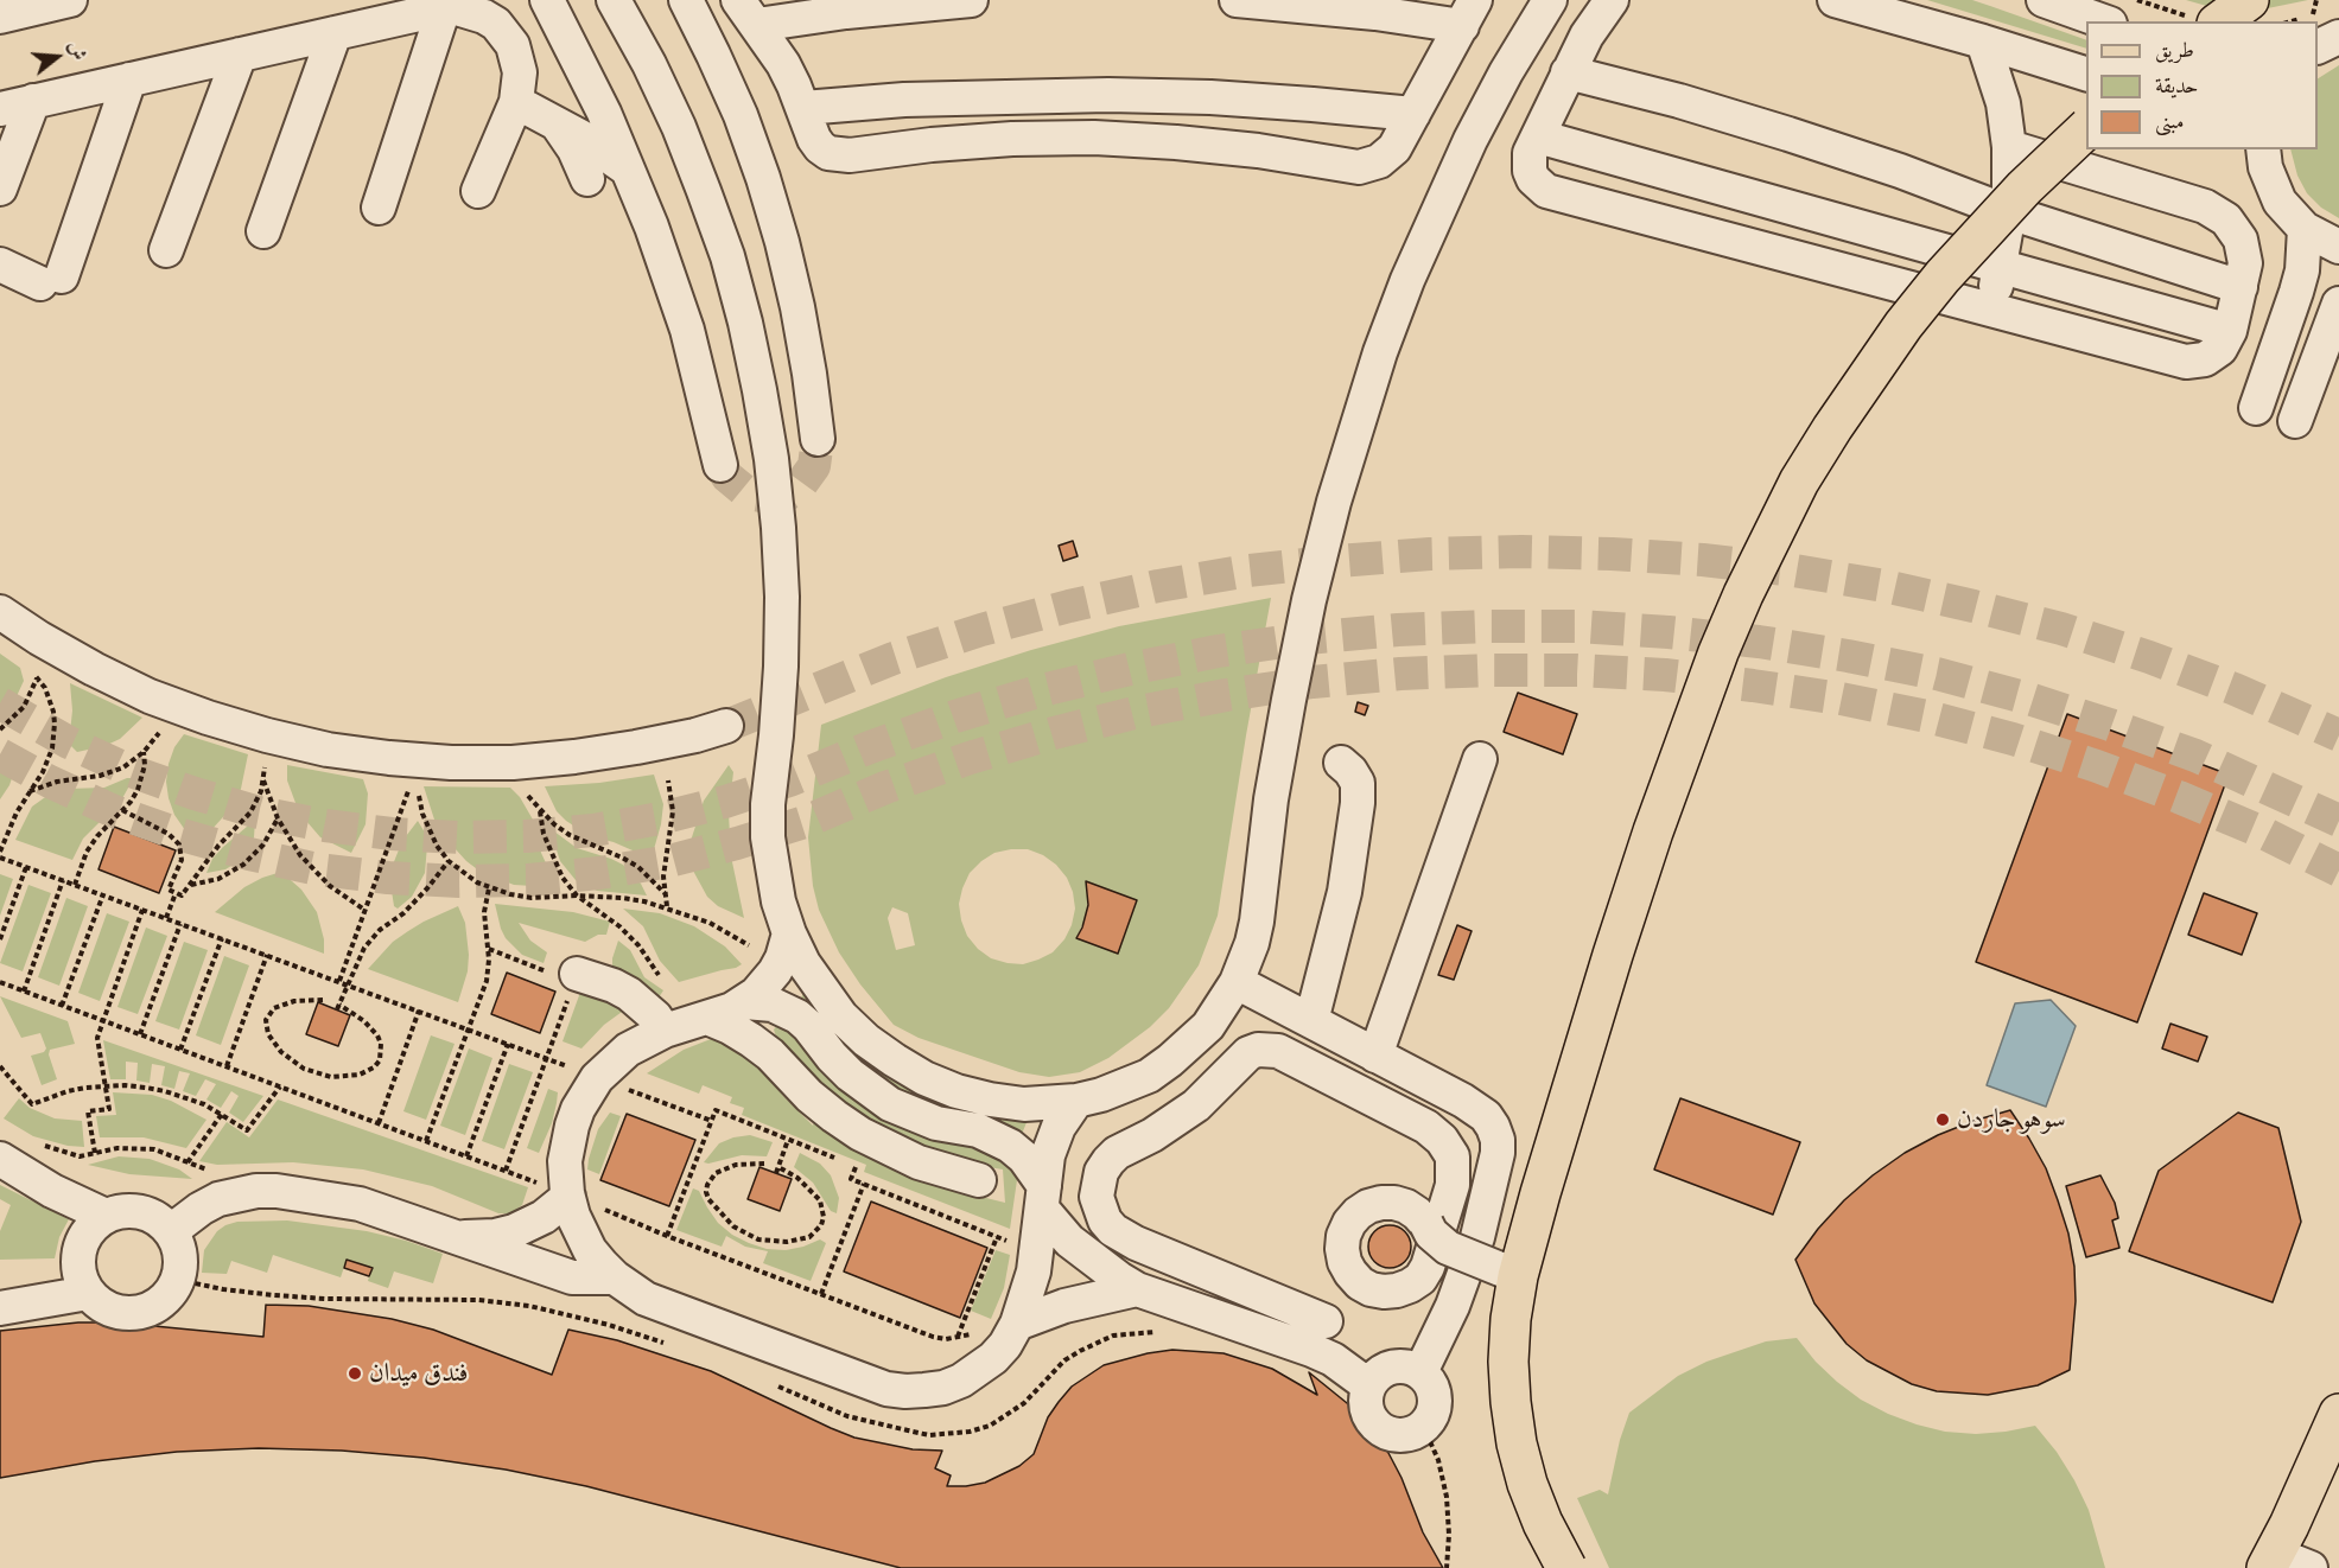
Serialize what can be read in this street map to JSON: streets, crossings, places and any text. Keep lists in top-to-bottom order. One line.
{"places":["سوهو جاردن","فندق ميدان"],"legend":["طريق","حديقة","مبنى"],"north":"right"}
